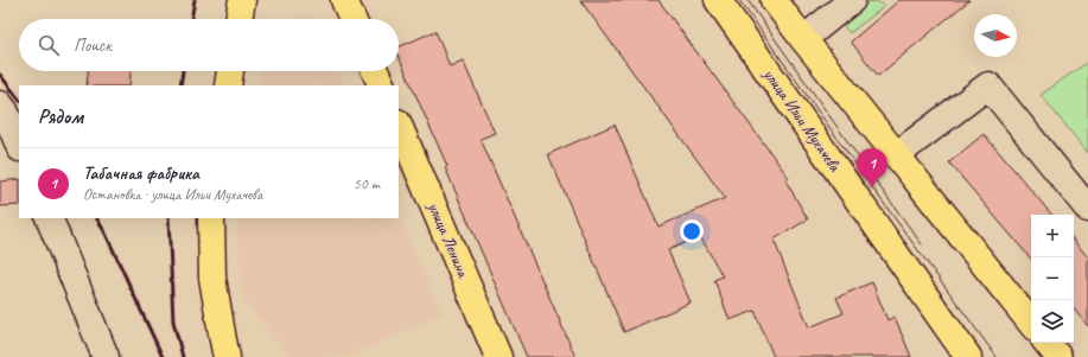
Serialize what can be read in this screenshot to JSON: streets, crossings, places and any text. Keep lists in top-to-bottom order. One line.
{"streets":{"main road":["улица Ильи Мухачева","улица Ленина"]},"north":"right","page":{"search":"Поиск","heading":"Рядом","list":[{"mark":"1","name":"Табачная фабрика","note":"Остановка · улица Ильи Мухачева","value":"50 m"}],"pins":"1","map_buttons":["+","−"]}}
